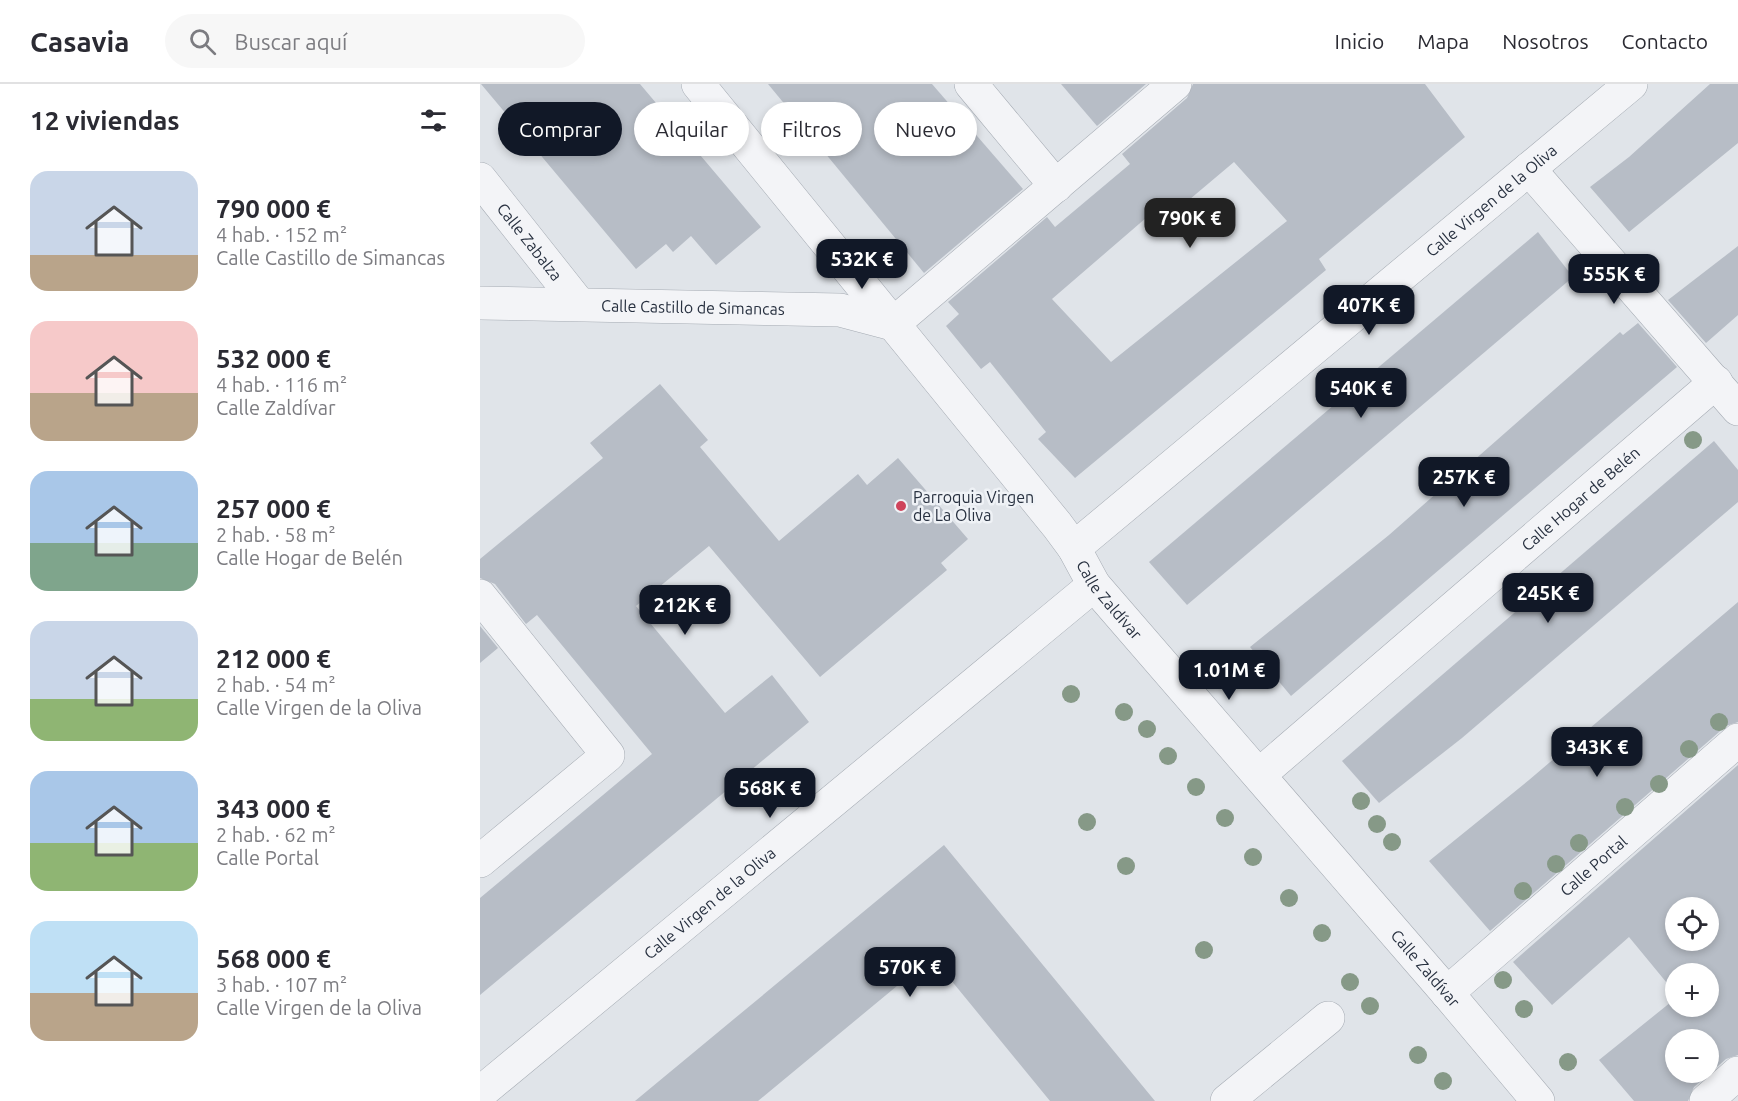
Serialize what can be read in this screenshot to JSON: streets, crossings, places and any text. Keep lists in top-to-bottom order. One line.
{"streets":{"street":["Calle Virgen de la Oliva","Calle Zabalza","Calle Castillo de Simancas","Calle Hogar de Belén","Calle Zaldívar","Calle Portal"]},"crossings":[["Calle Virgen de la Oliva","Calle Zaldívar"],["Calle Zabalza","Calle Castillo de Simancas"],["Calle Castillo de Simancas","Calle Zaldívar"],["Calle Hogar de Belén","Calle Zaldívar"],["Calle Zaldívar","Calle Portal"]],"places":["Parroquia Virgen de La Oliva"],"page":{"header":"Casavia","search":"Buscar aquí","nav":["Inicio","Mapa","Nosotros","Contacto"],"heading":"12 viviendas","chip":["Comprar","Alquilar","Filtros","Nuevo"],"list":[{"name":"790 000 €","note":"4 hab. · 152 m² · Calle Castillo de Simancas"},{"name":"532 000 €","note":"4 hab. · 116 m² · Calle Zaldívar"},{"name":"257 000 €","note":"2 hab. · 58 m² · Calle Hogar de Belén"},{"name":"212 000 €","note":"2 hab. · 54 m² · Calle Virgen de la Oliva"},{"name":"343 000 €","note":"2 hab. · 62 m² · Calle Portal"},{"name":"568 000 €","note":"3 hab. · 107 m² · Calle Virgen de la Oliva"}],"price":["790K €","532K €","555K €","407K €","540K €","257K €","245K €","212K €","1.01M €","343K €","568K €","570K €"],"map_buttons":["+","−"]}}
